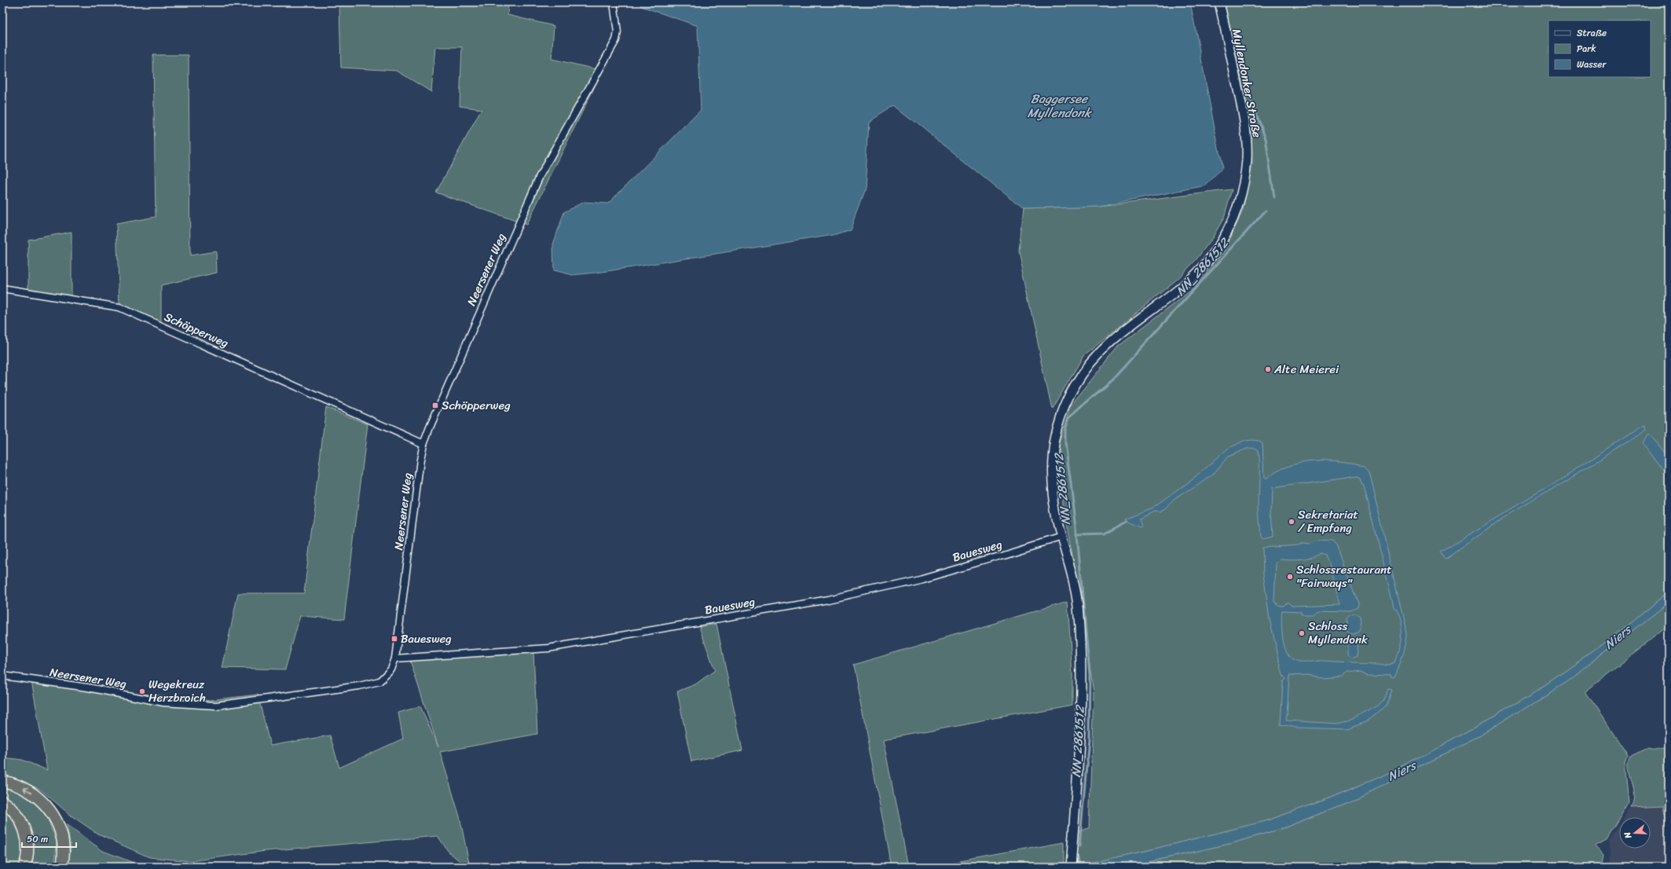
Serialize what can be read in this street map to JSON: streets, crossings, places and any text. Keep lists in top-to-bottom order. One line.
{"streets":{"street":["Myllendonker Straße","Neersener Weg","Schöpperweg","Bauesweg"]},"crossings":[["Myllendonker Straße","Bauesweg"],["Neersener Weg","Schöpperweg"],["Neersener Weg","Bauesweg"]],"water":["Baggersee Myllendonk","NN_2861512","Niers"],"places":{"other":["Alte Meierei","Sekretariat / Empfang","Schlossrestaurant \"Fairways\"","Schloss Myllendonk","Wegekreuz Herzbroich"],"transit":["Schöpperweg","Bauesweg"]},"legend":["Straße","Park","Wasser"],"scale_bar":"50 m","north":"left"}
